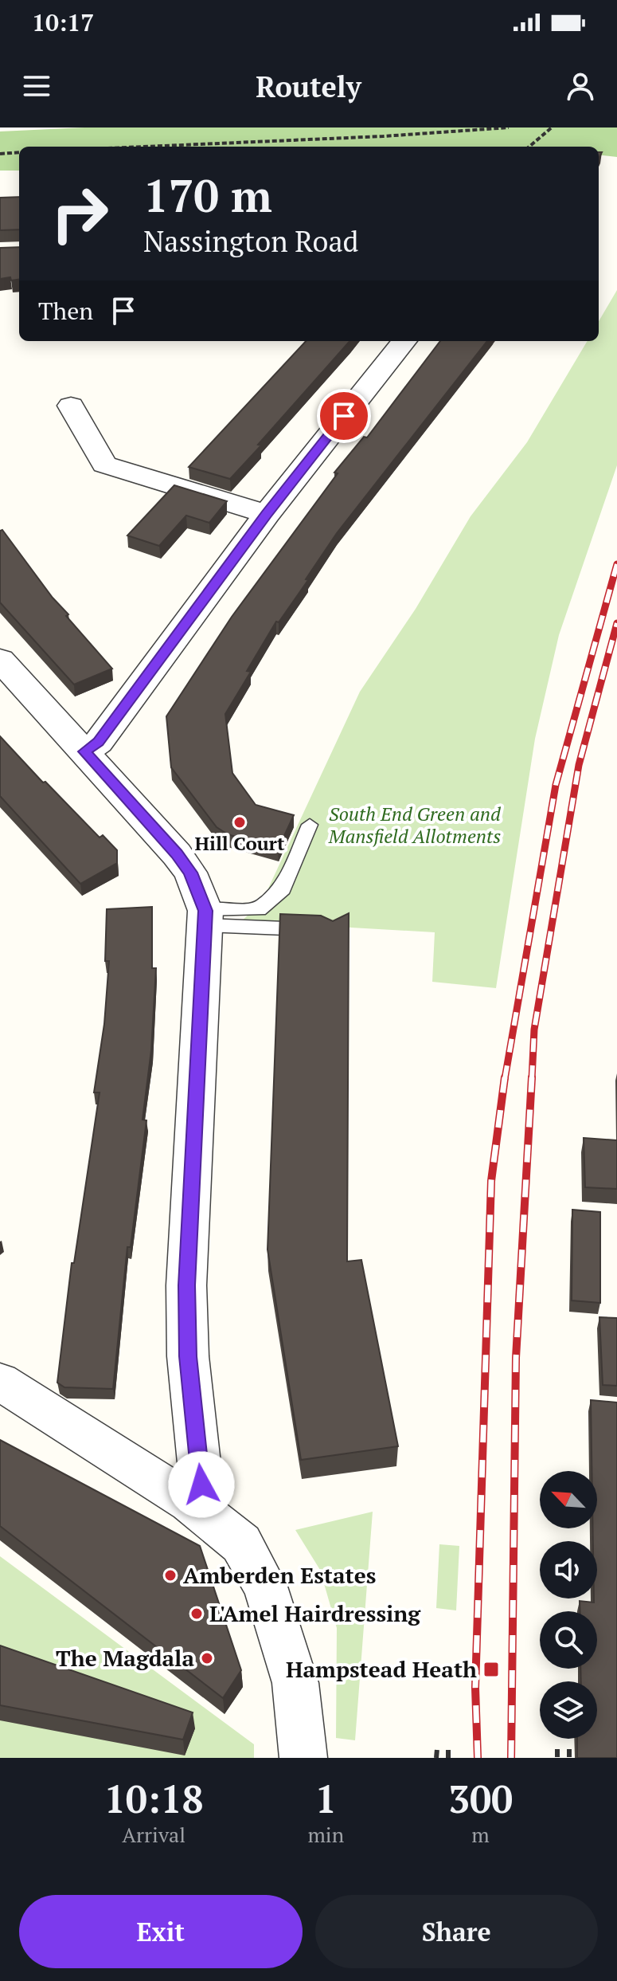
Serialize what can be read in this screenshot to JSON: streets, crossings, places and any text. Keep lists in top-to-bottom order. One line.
{"parks":["South End Green and Mansfield Allotments"],"places":{"other":["Hill Court","Amberden Estates","L'Amel Hairdressing","The Magdala"],"transit":["Hampstead Heath"]},"north":"top left","page":{"status":"10:17","header":"Routely","turn":["170 m","Nassington Road"],"then":"Then","eta":["10:18","Arrival","1","min","300","m"],"buttons":["Exit","Share"]}}
